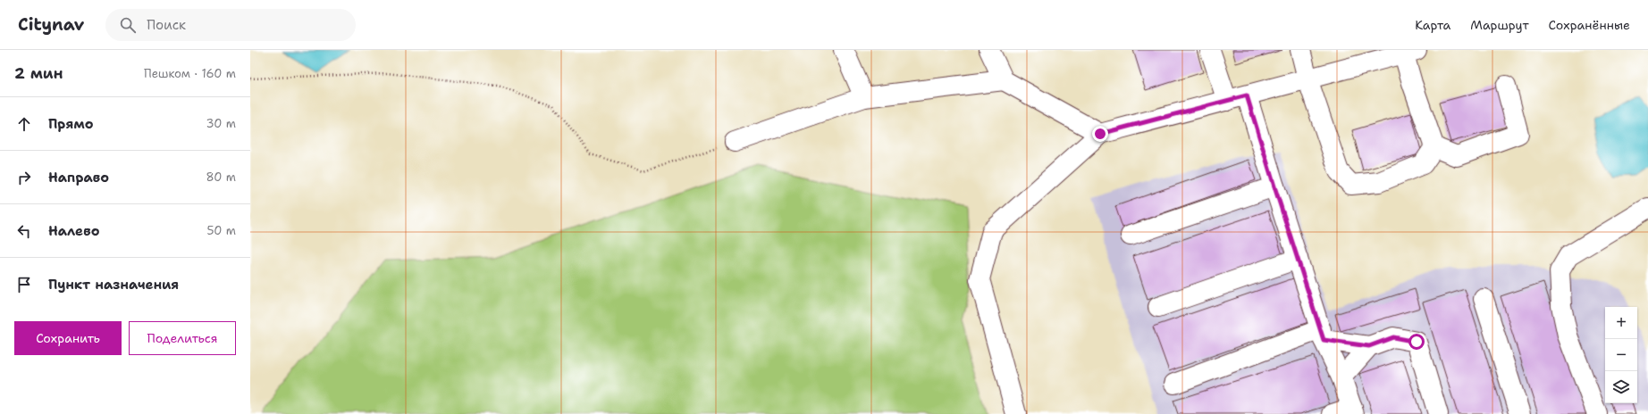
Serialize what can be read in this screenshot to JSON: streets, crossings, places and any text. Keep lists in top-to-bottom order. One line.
{"page":{"header":"Citynav","search":"Поиск","nav":["Карта","Маршрут","Сохранённые"],"heading":["2 мин","Пешком · 160 m"],"list":[["Прямо","30 m"],["Направо","80 m"],["Налево","50 m"],"Пункт назначения"],"map_buttons":["+","−"],"buttons":["Сохранить","Поделиться"]}}
